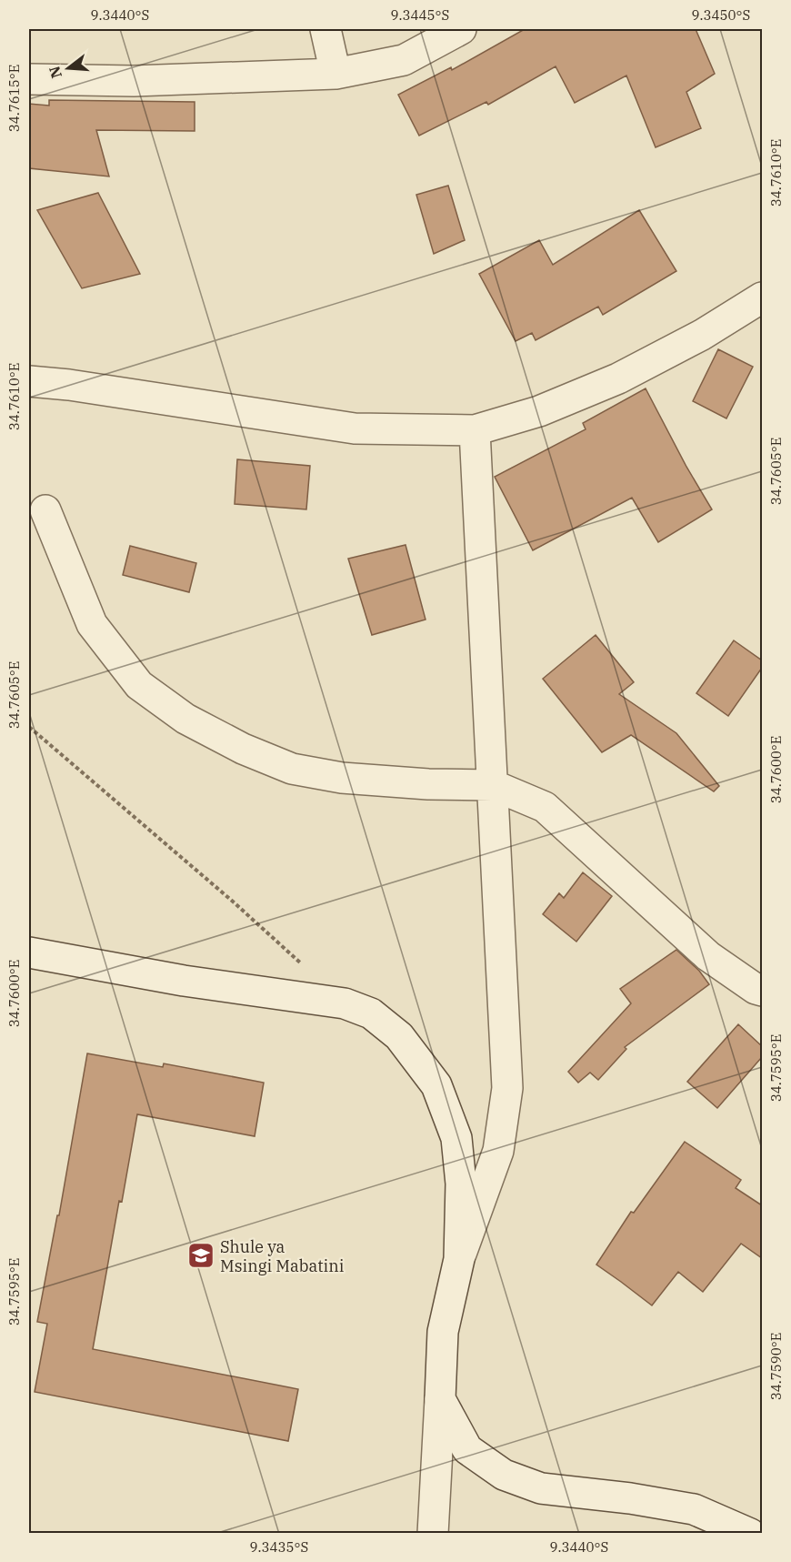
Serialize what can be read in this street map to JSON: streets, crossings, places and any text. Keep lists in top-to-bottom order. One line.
{"places":{"school or university":["Shule ya Msingi Mabatini"]},"north":"left","coordinates":["9.3440°S","9.3445°S","9.3450°S","34.7615°E","34.7610°E","34.7605°E","34.7600°E","34.7595°E","34.7590°E","9.3435°S"]}
